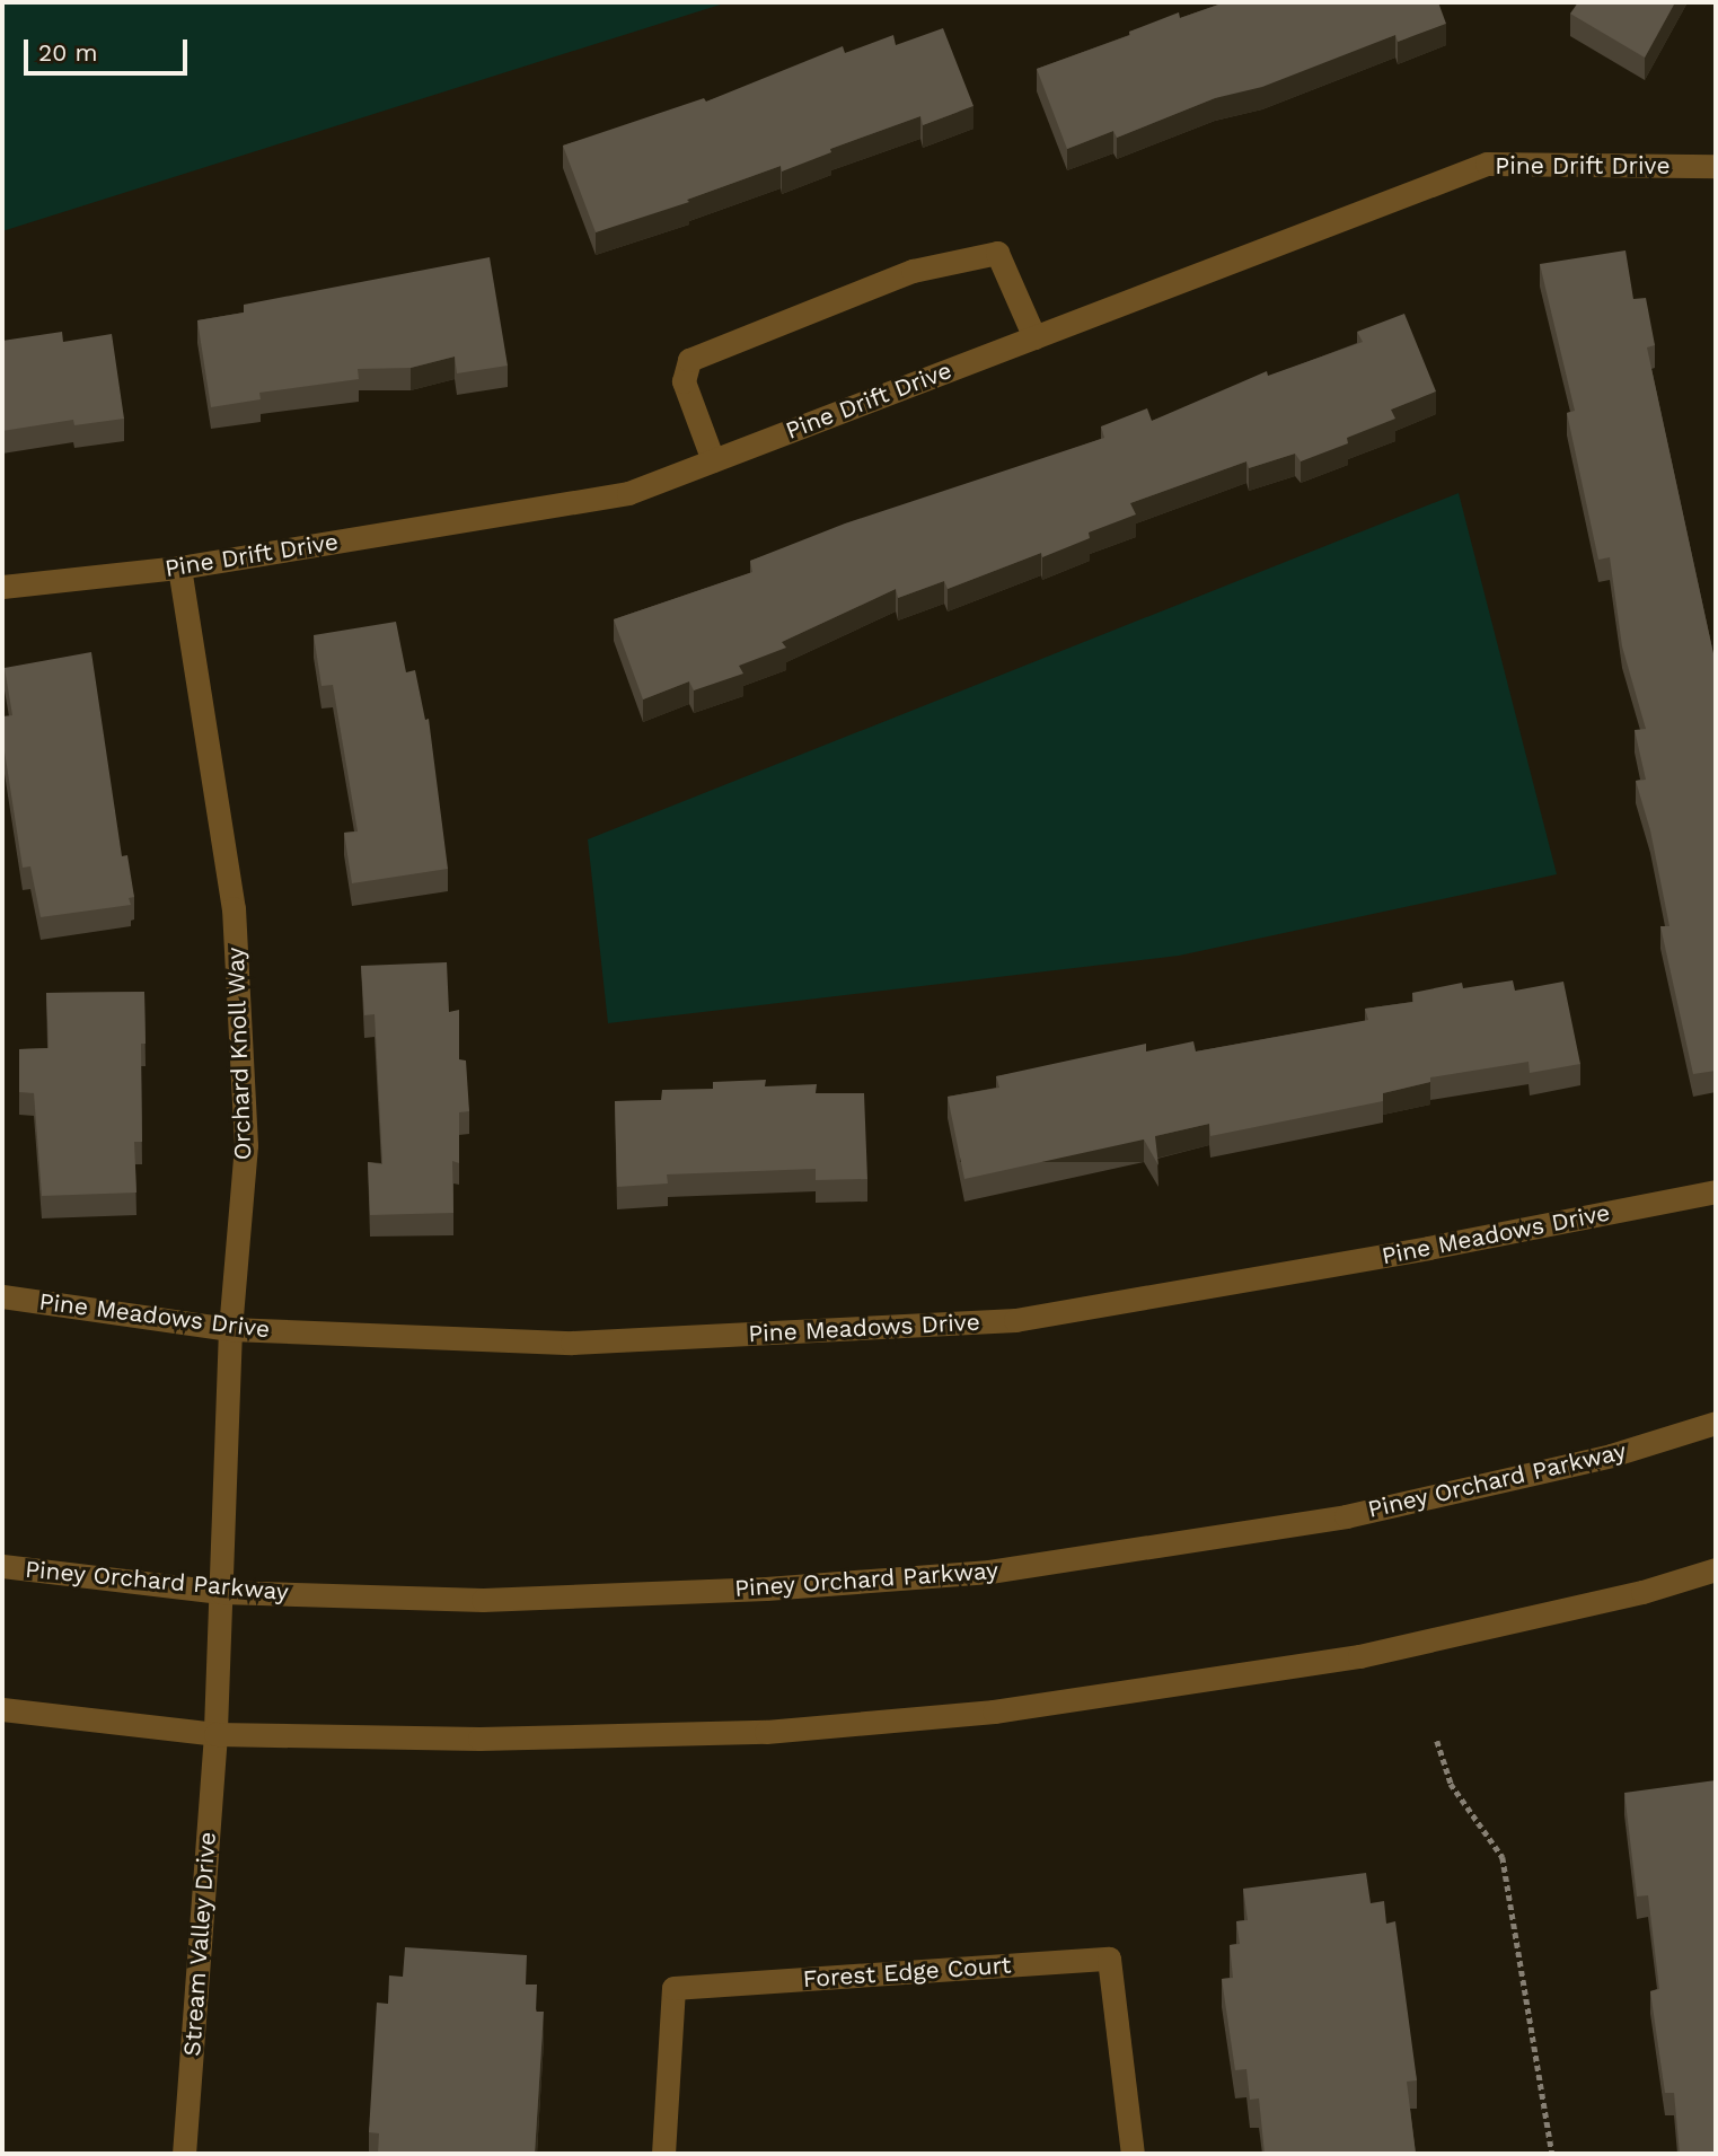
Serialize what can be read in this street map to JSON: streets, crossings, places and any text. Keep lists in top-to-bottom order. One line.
{"streets":{"street":["Pine Drift Drive","Orchard Knoll Way","Pine Meadows Drive","Piney Orchard Parkway","Stream Valley Drive","Forest Edge Court"]},"crossings":[["Pine Drift Drive","Orchard Knoll Way"],["Orchard Knoll Way","Pine Meadows Drive"],["Orchard Knoll Way","Piney Orchard Parkway"],["Orchard Knoll Way","Stream Valley Drive"]],"scale_bar":"20 m"}
